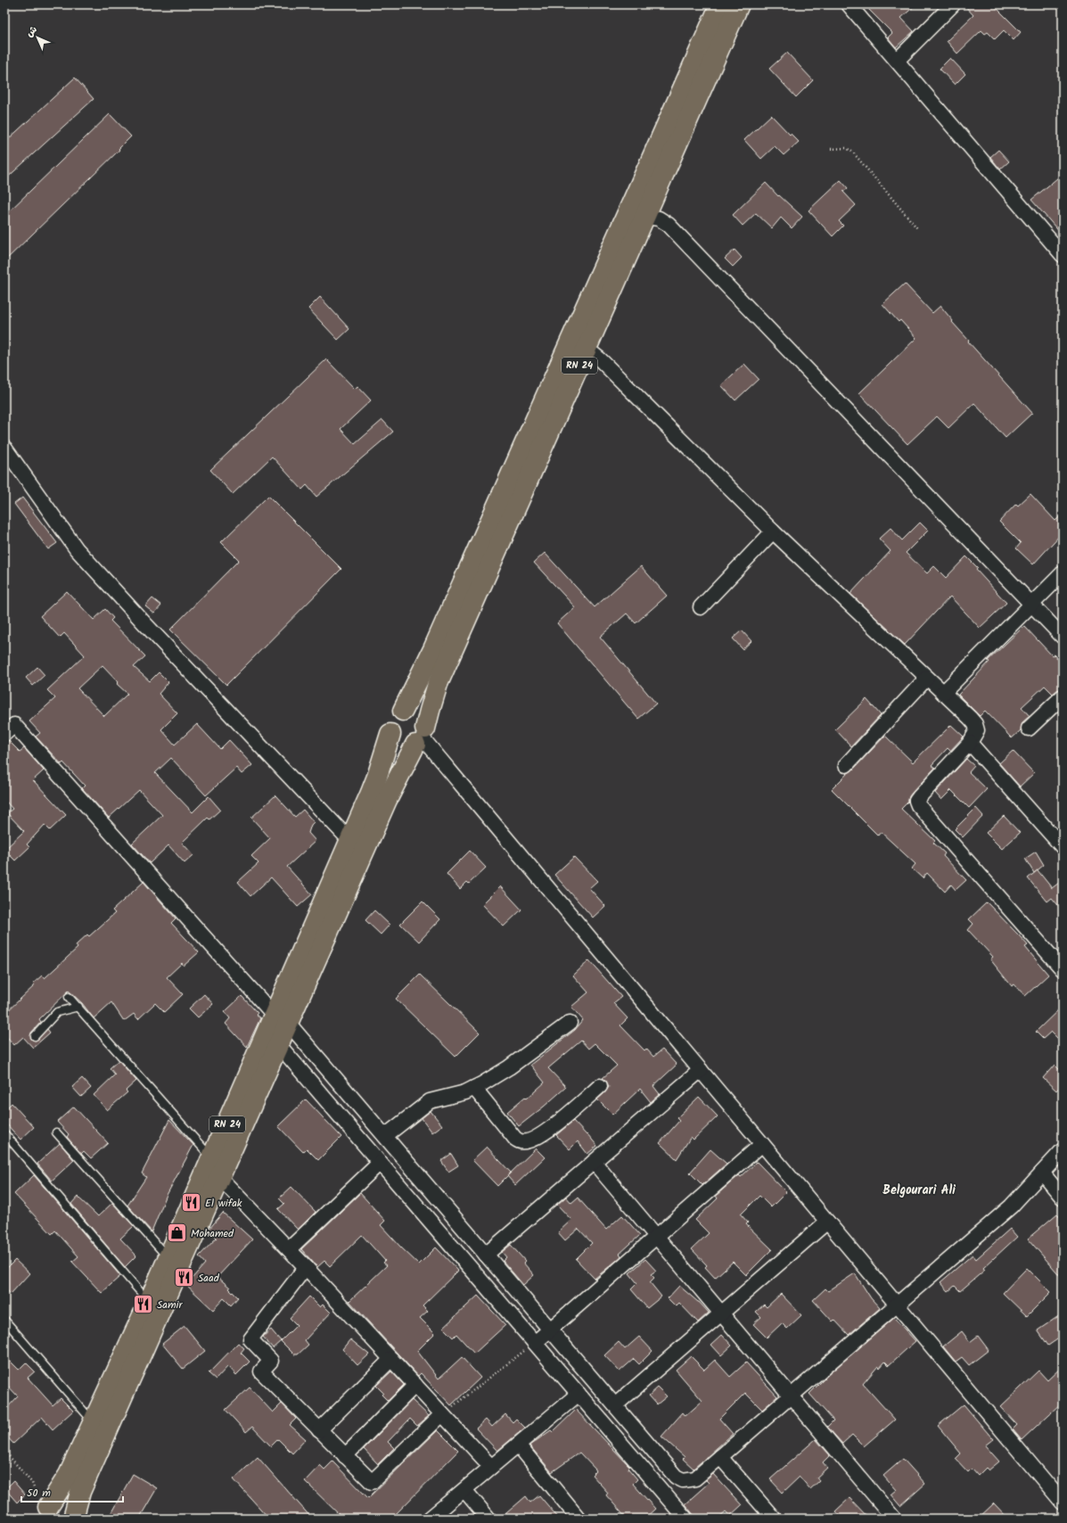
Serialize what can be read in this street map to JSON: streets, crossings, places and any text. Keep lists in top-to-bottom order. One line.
{"streets":{"highway":["RN 24"]},"districts":["Belgourari Ali"],"places":{"restaurant":["El wifak","Saad","Samir"],"shop":["Mohamed"]},"scale_bar":"50 m","north":"top left"}
